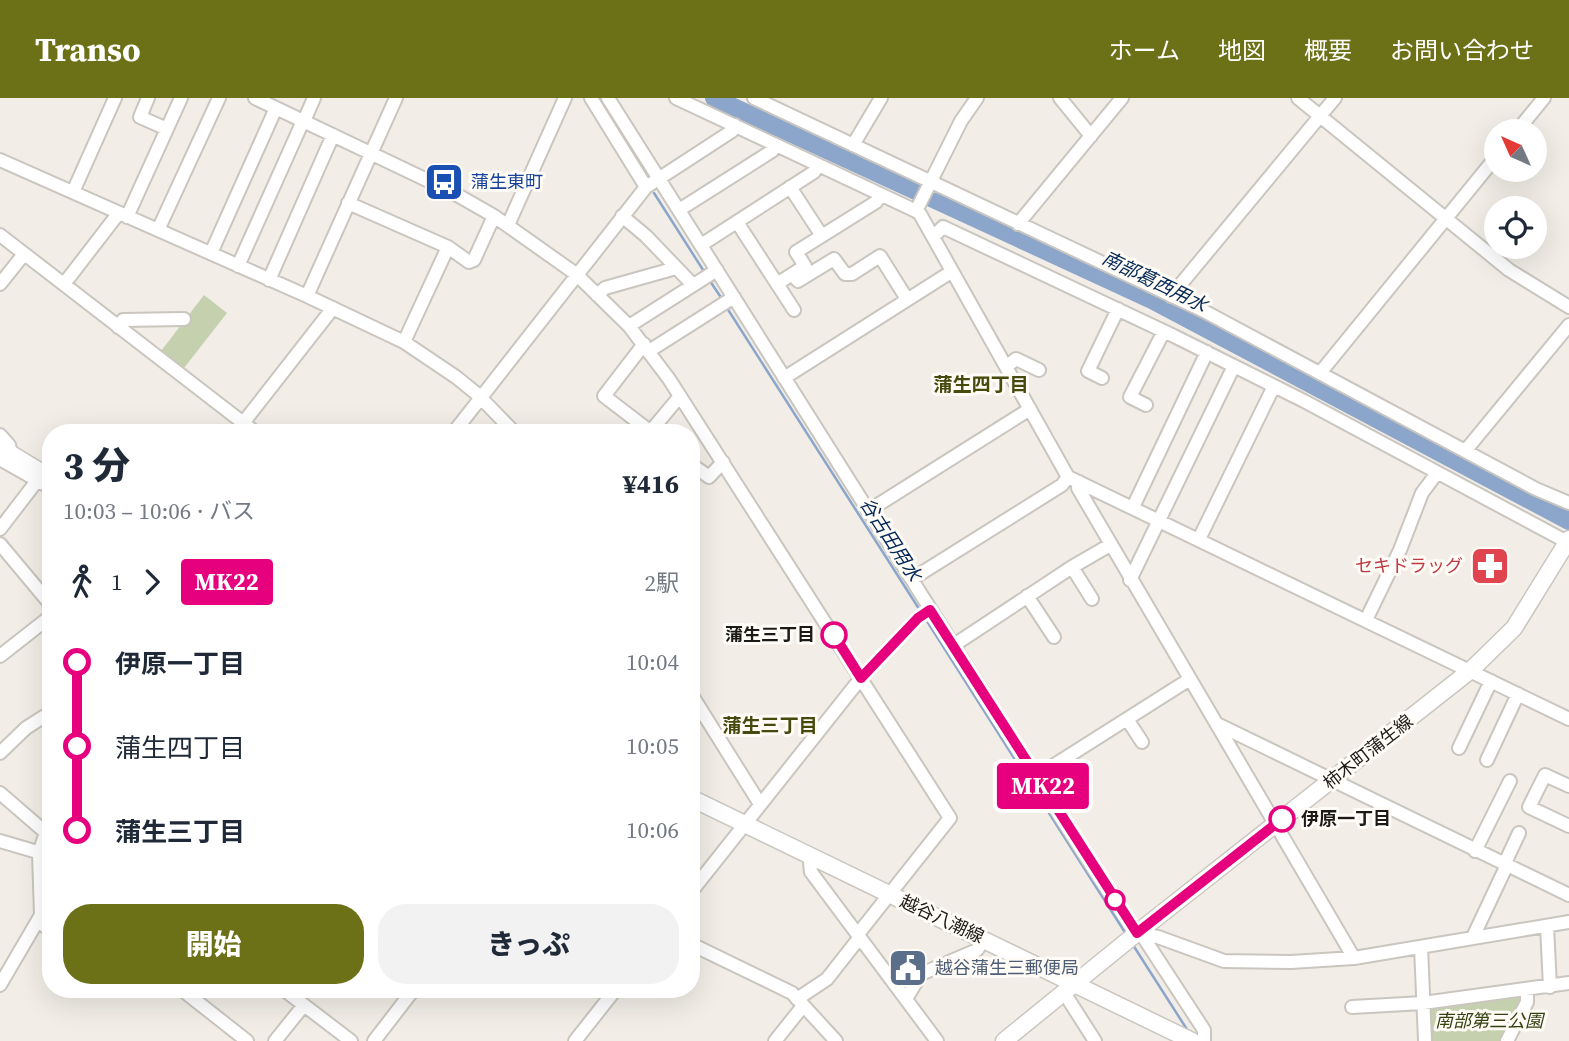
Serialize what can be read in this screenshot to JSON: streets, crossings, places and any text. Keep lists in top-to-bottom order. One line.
{"streets":{"main road":["柿木町蒲生線","越谷八潮線"]},"crossings":[["柿木町蒲生線","越谷八潮線"]],"districts":["蒲生四丁目","蒲生三丁目"],"water":["南部葛西用水","谷古田用水"],"parks":["南部第三公園"],"places":{"bus stop":["蒲生東町"],"pharmacy":["セキドラッグ"],"other":["蒲生三丁目","伊原一丁目"],"public building":["越谷蒲生三郵便局"]},"lines":["bus line MK22"],"north":"top left","page":{"header":"Transo","nav":["ホーム","地図","概要","お問い合わせ"],"on_map":"MK22","heading":["3 分","10:03 – 10:06 · バス","¥416"],"legs":["1","MK22","2駅"],"list":[{"name":"伊原一丁目","value":"10:04"},{"name":"蒲生四丁目","value":"10:05"},{"name":"蒲生三丁目","value":"10:06"}],"buttons":["開始","きっぷ"]}}
